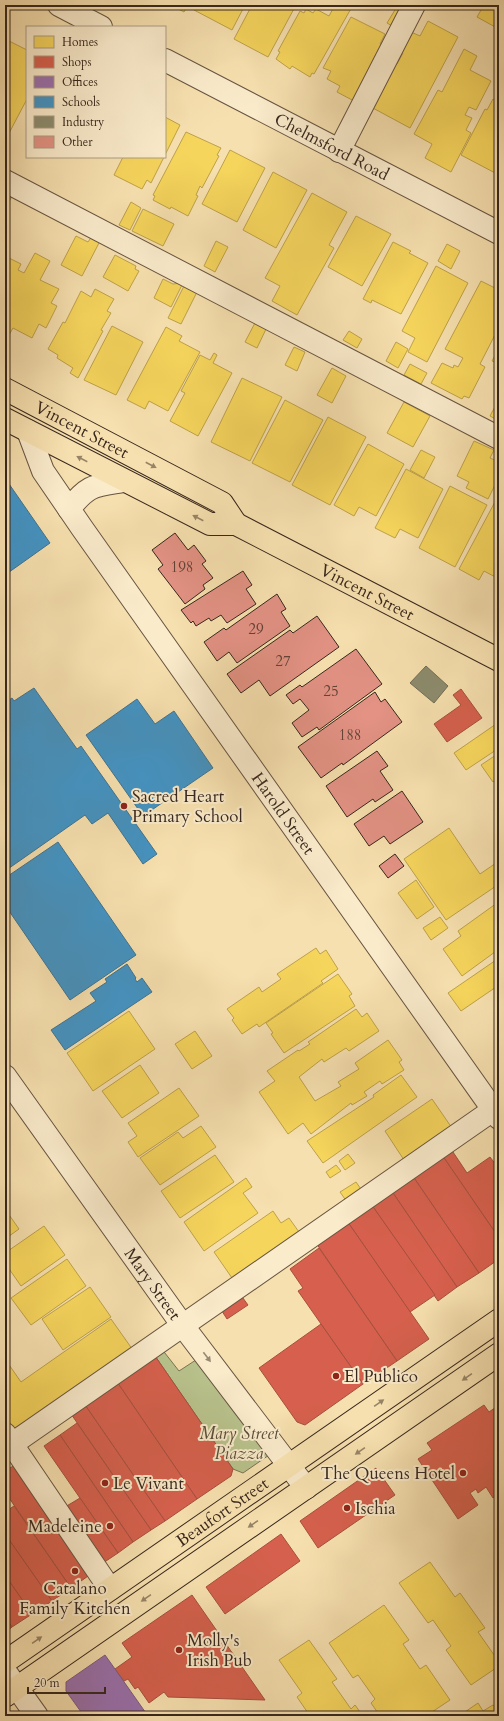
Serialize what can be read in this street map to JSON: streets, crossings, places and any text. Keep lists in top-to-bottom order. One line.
{"streets":{"main road":["Vincent Street","Beaufort Street"],"street":["Chelmsford Road","Harold Street","Mary Street"]},"crossings":[["Vincent Street","Harold Street"],["Mary Street","Beaufort Street"]],"parks":["Mary Street Piazza"],"places":["Sacred Heart Primary School","El Publico","The Queens Hotel","Le Vivant","Ischia","Madeleine","Catalano Family Kitchen","Molly's Irish Pub"],"house_numbers":["198","29","27","25","188"],"legend":["Homes","Shops","Offices","Schools","Industry","Other"],"scale_bar":"20 m"}
